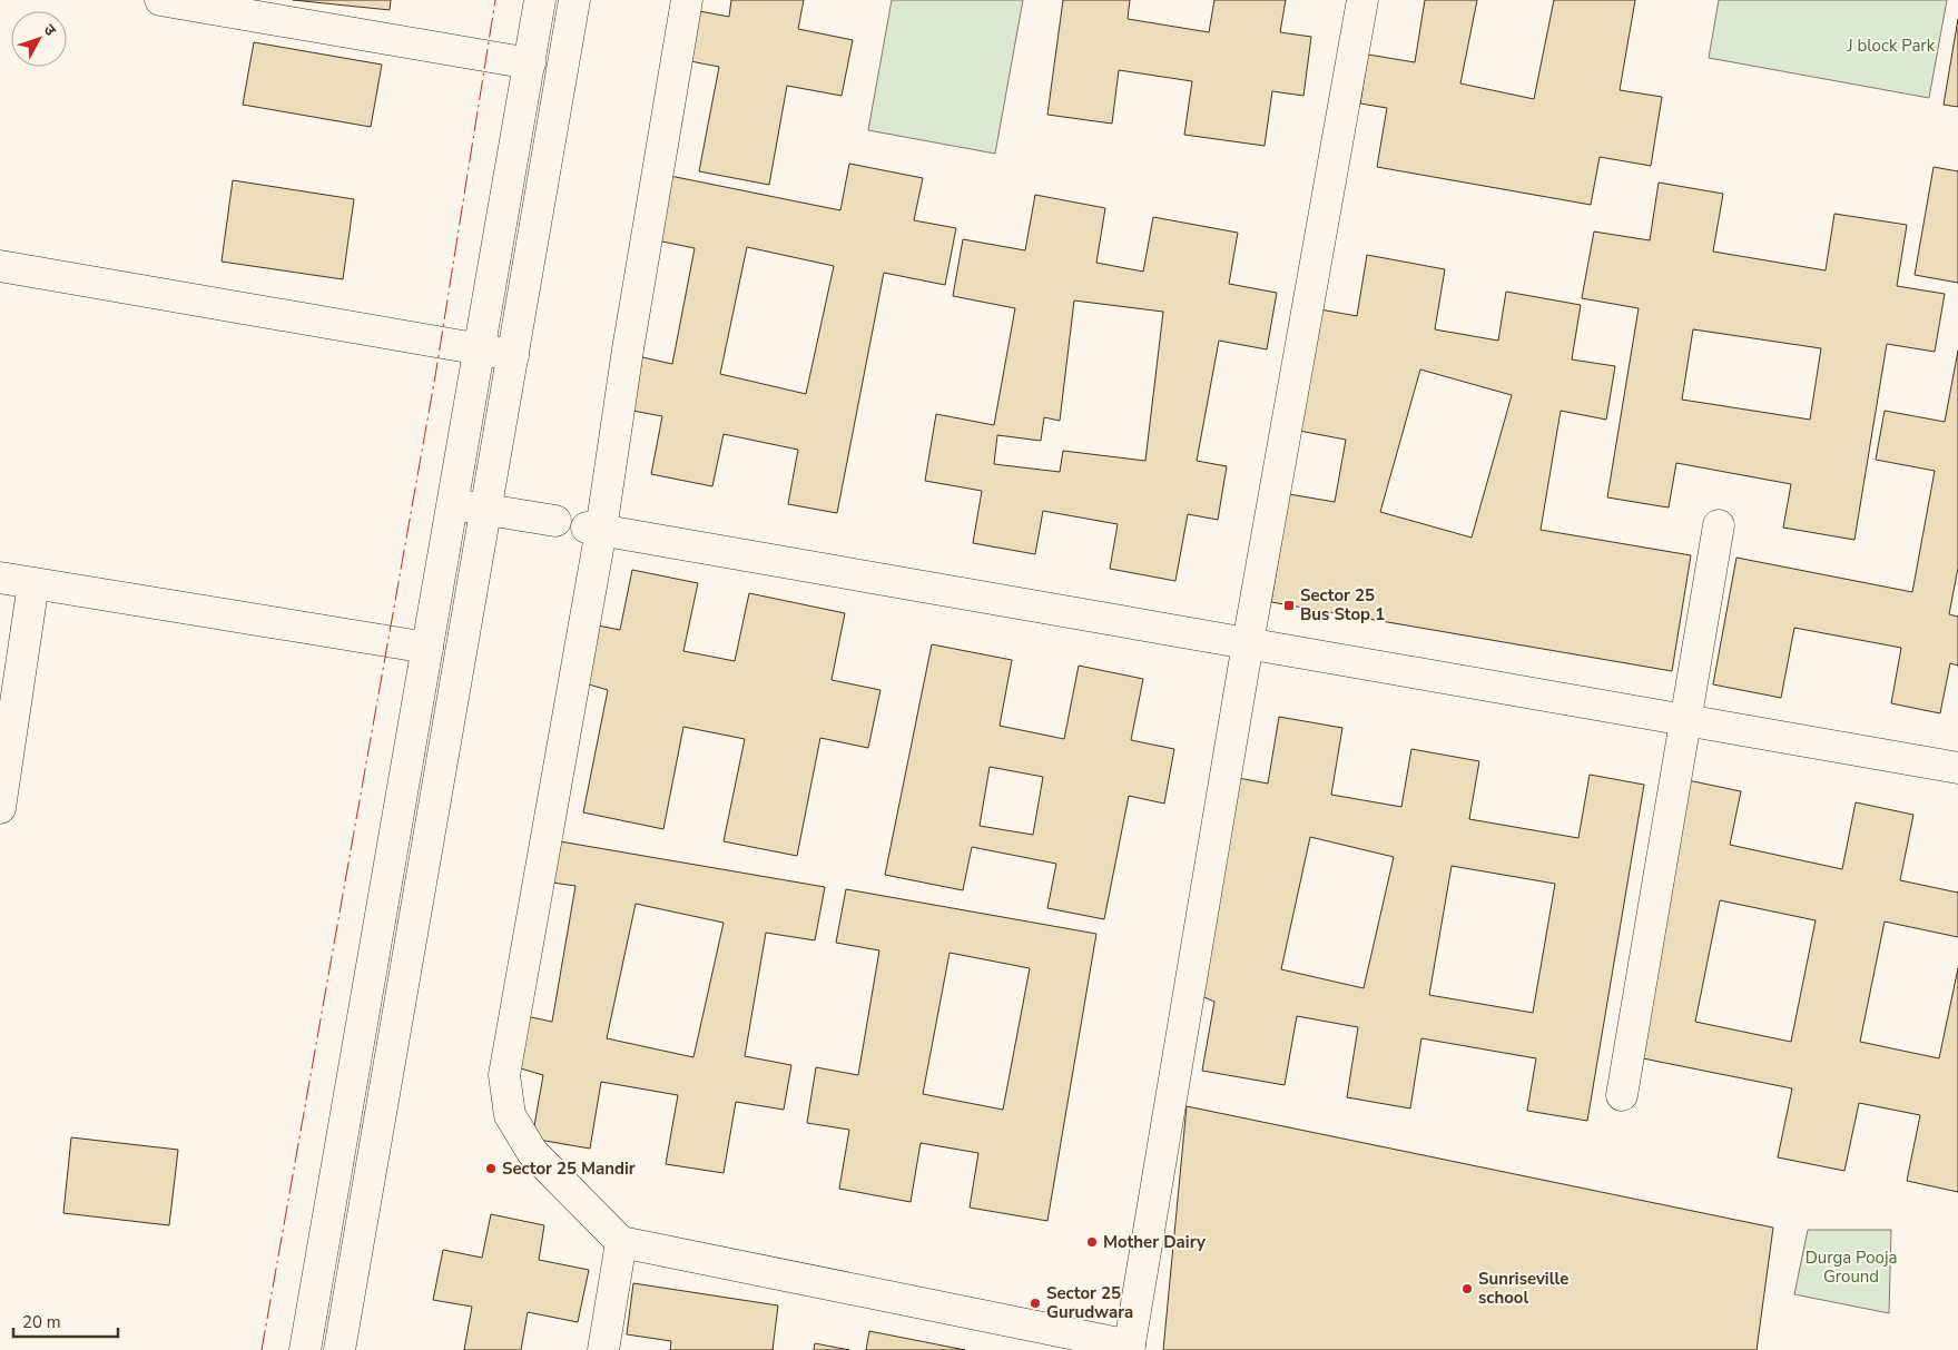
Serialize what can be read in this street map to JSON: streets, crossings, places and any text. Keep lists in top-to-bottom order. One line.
{"parks":["J block Park","Durga Pooja Ground"],"places":{"transit":["Sector 25 Bus Stop 1"],"other":["Sector 25 Mandir","Mother Dairy","Sunriseville school","Sector 25 Gurudwara"]},"scale_bar":"20 m","north":"top right"}
